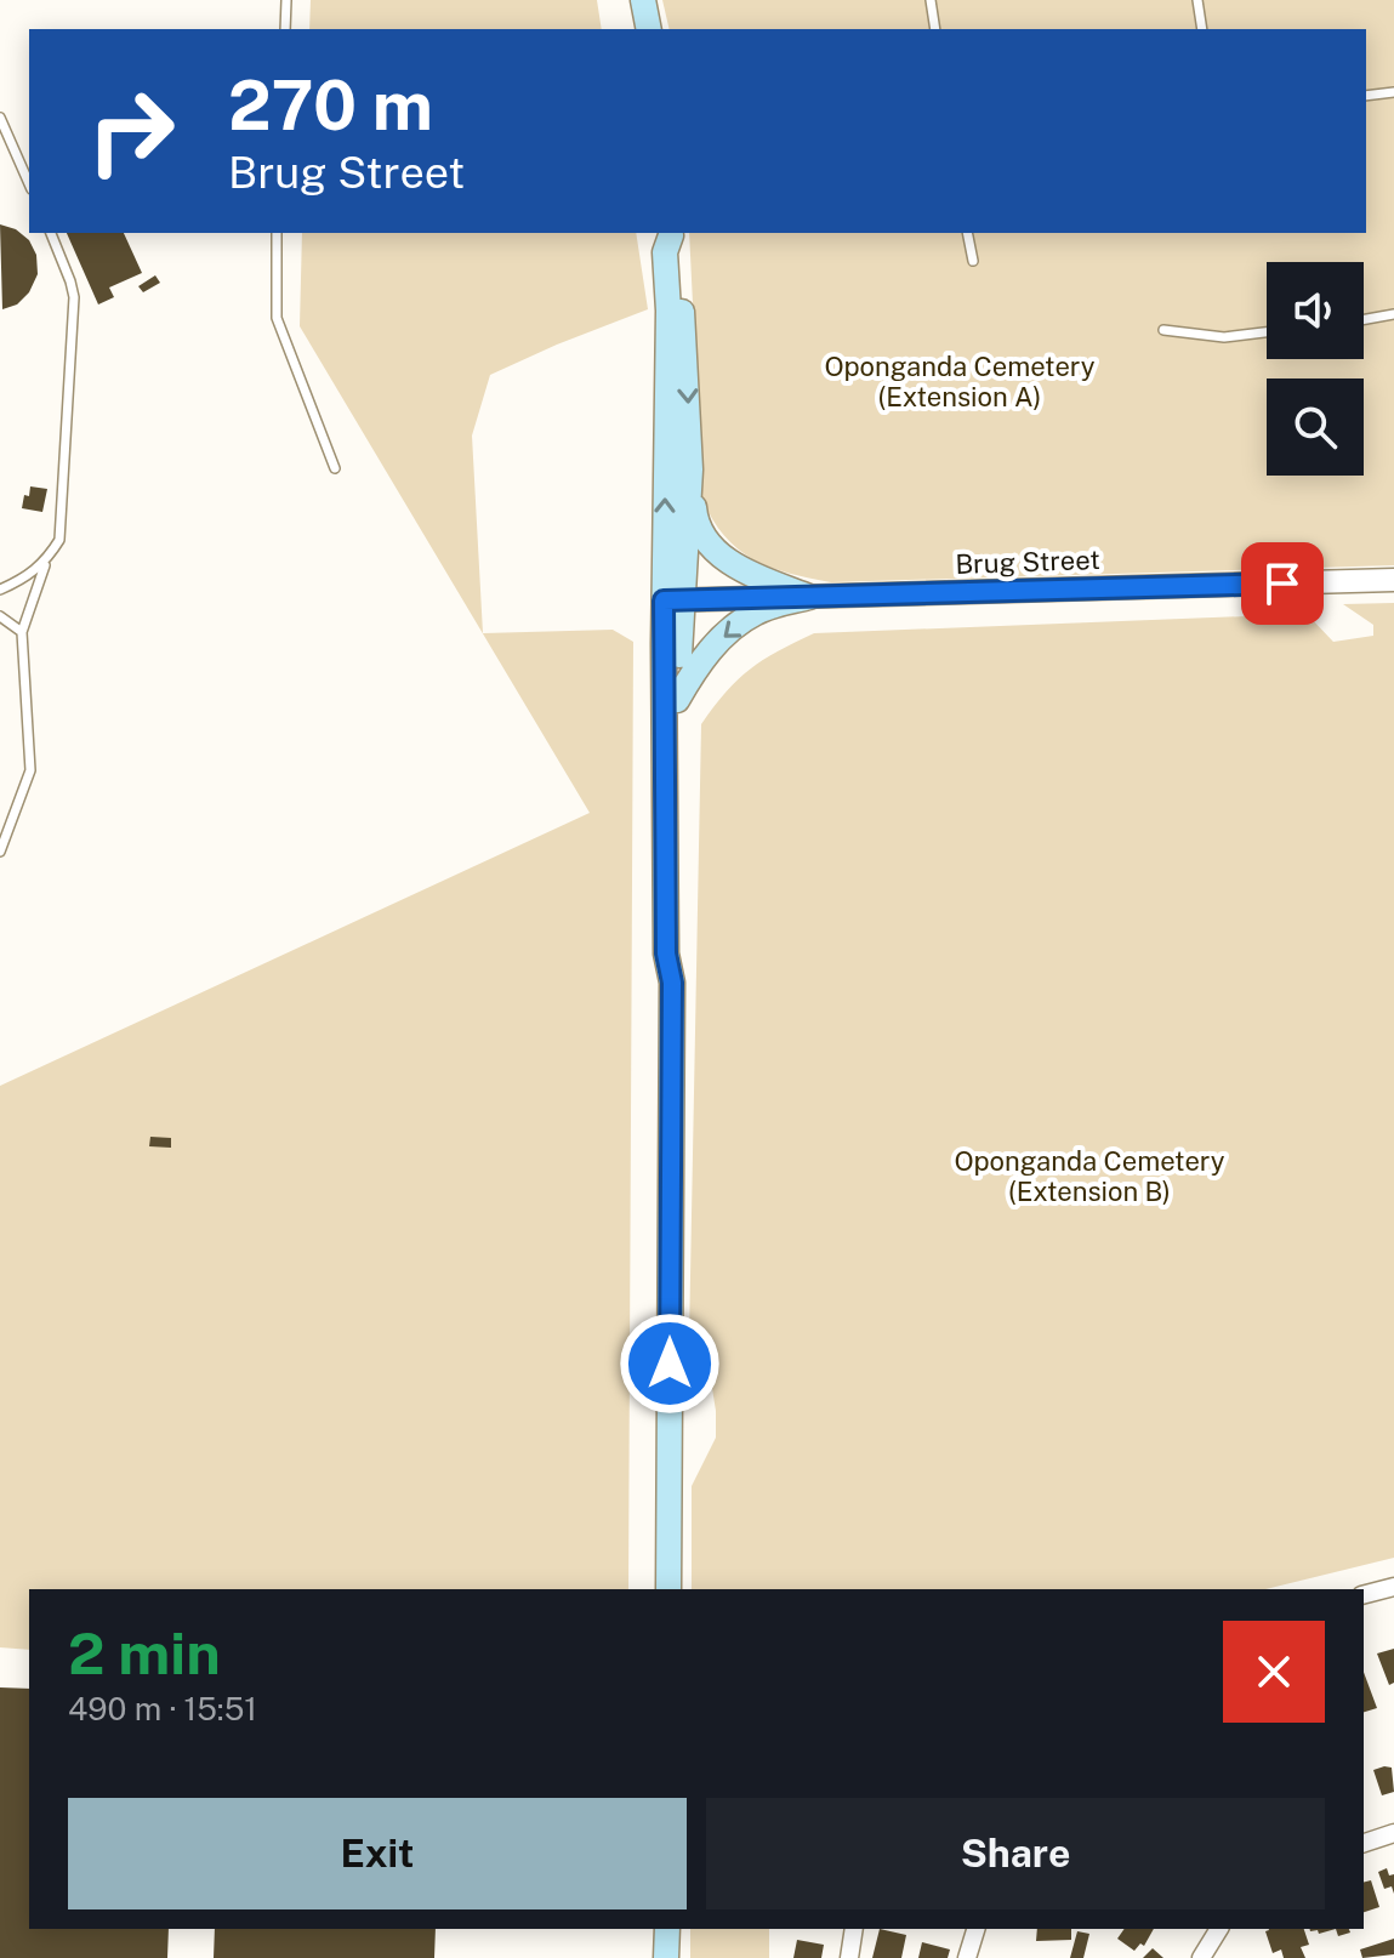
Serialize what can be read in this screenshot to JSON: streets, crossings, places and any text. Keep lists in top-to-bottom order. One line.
{"streets":{"street":["Brug Street"]},"parks":["Oponganda Cemetery (Extension A)","Oponganda Cemetery (Extension B)"],"page":{"turn":["270 m","Brug Street"],"heading":["2 min","490 m · 15:51"],"buttons":["Exit","Share"]}}
